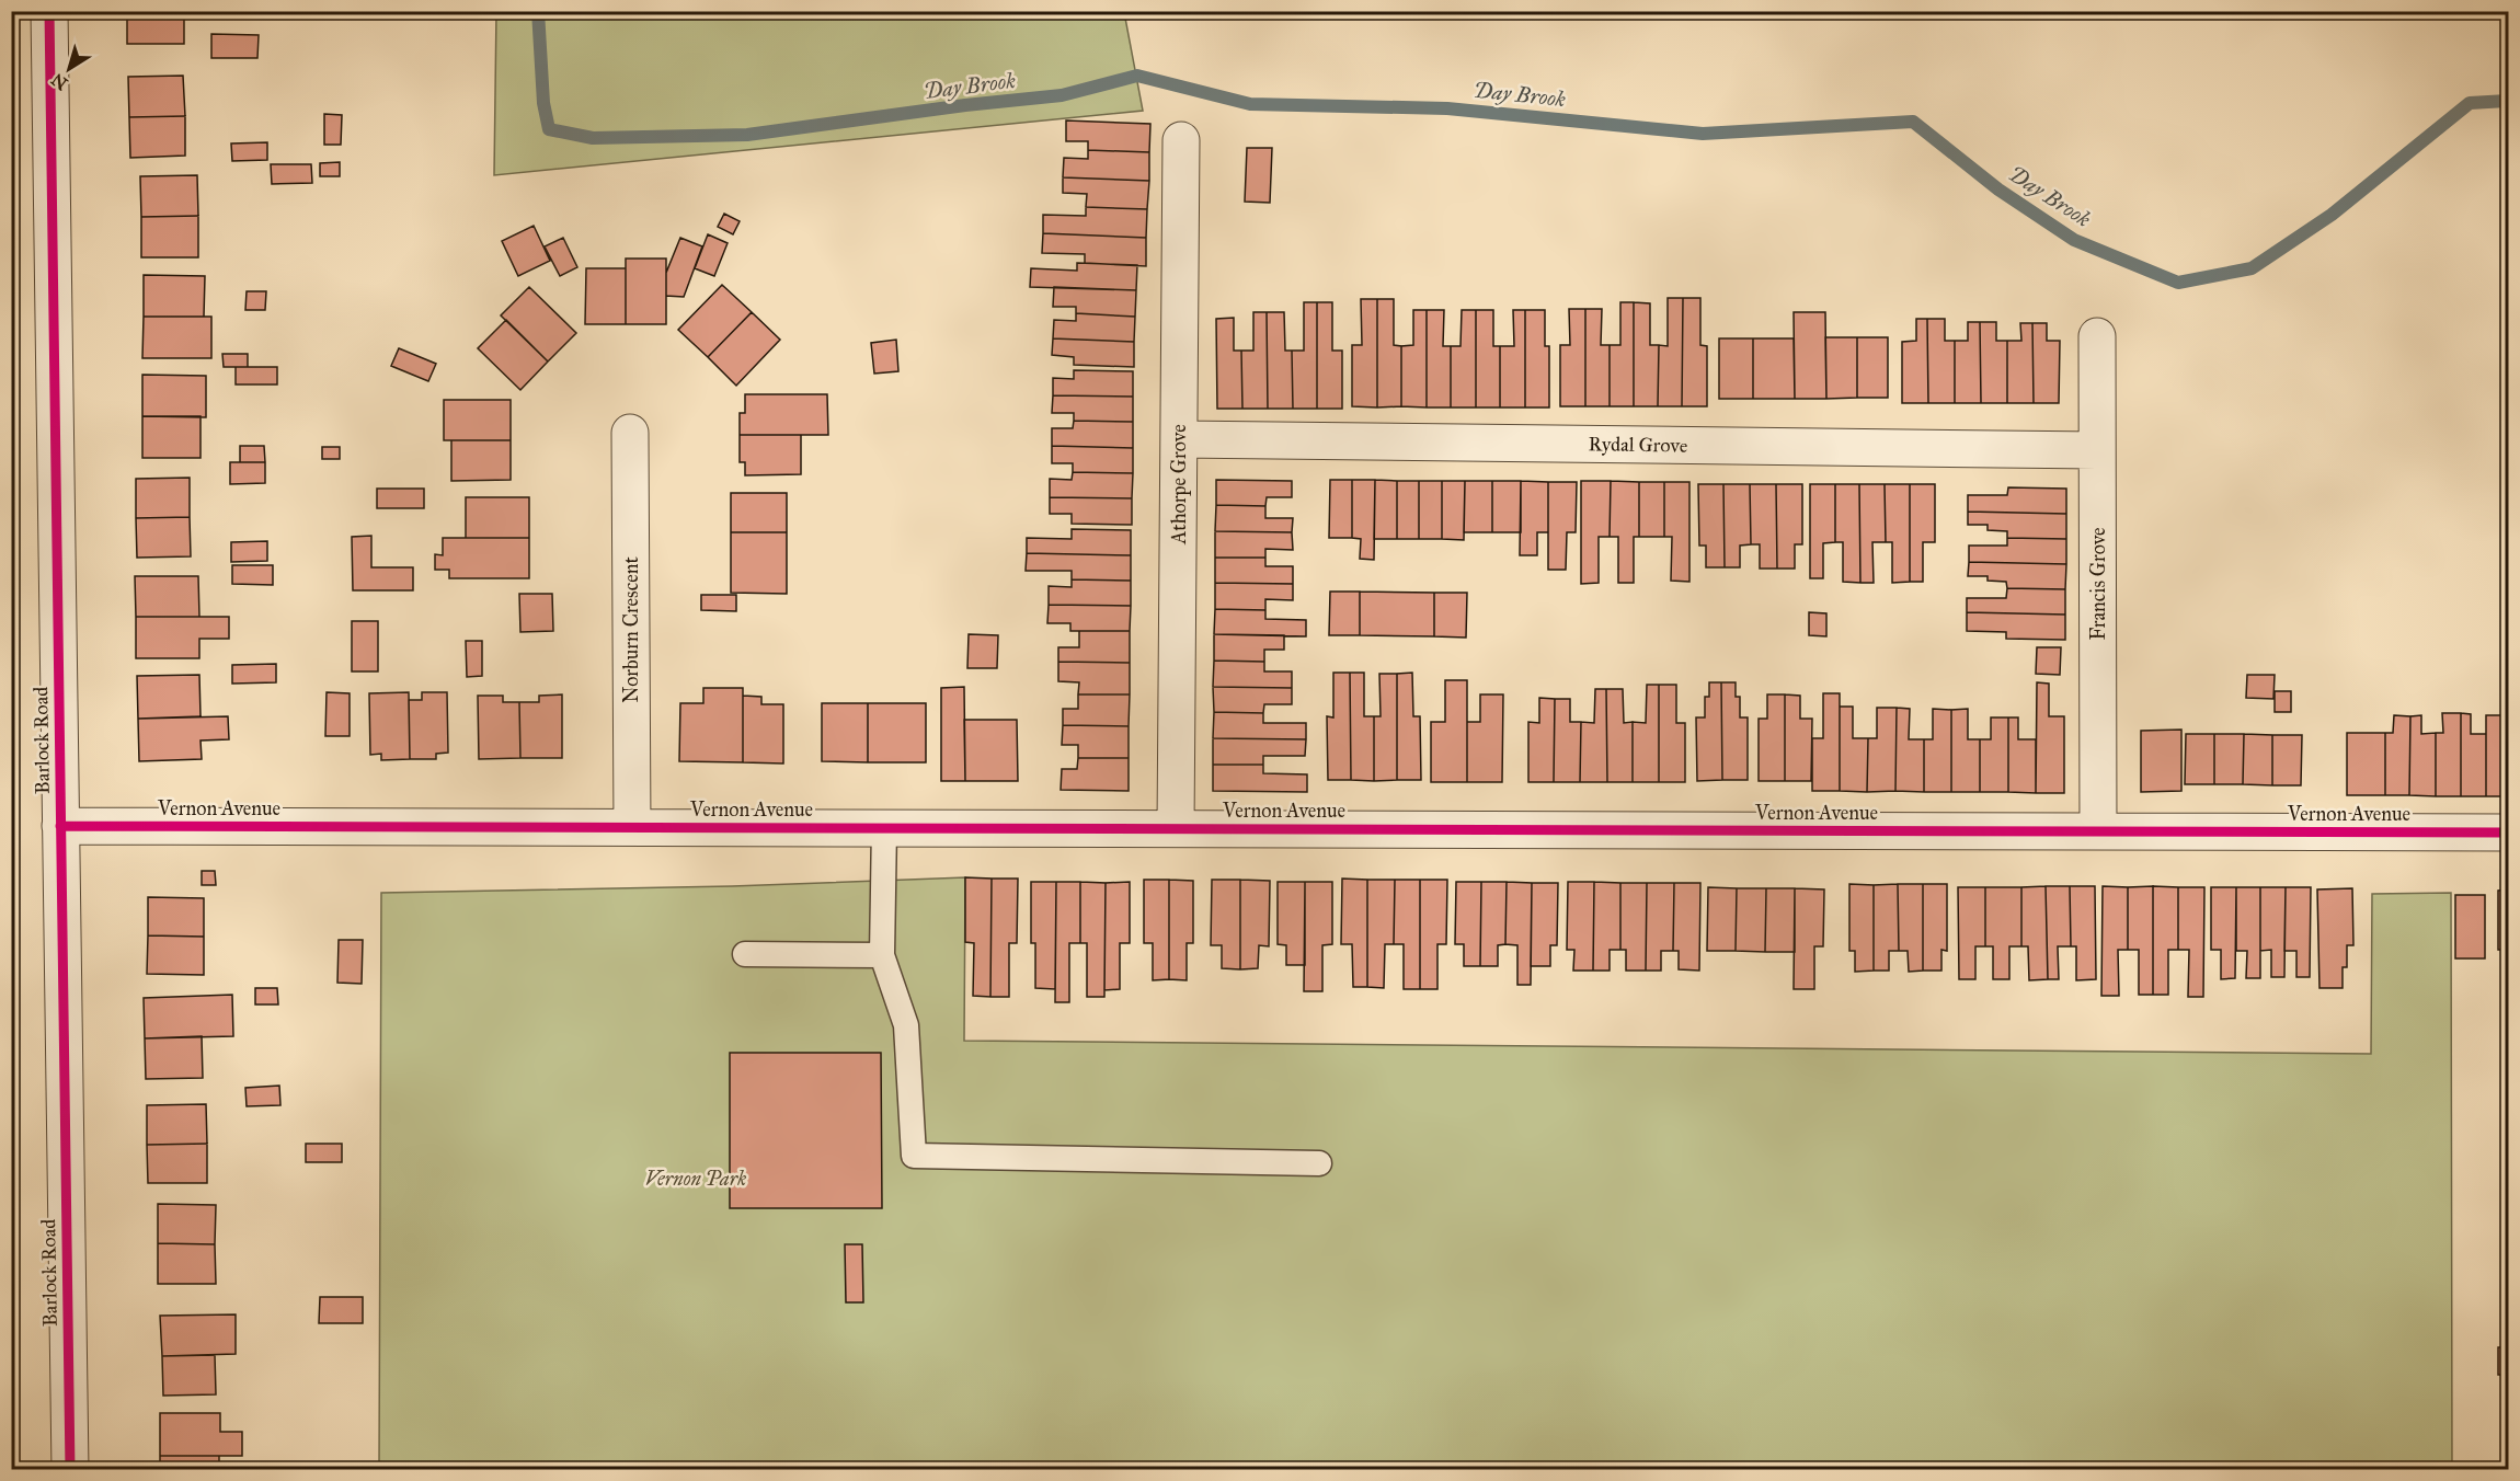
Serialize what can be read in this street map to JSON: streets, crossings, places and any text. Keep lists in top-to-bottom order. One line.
{"streets":{"street":["Rydal Grove","Athorpe Grove","Francis Grove","Norburn Crescent","Barlock Road","Vernon Avenue"]},"crossings":[["Rydal Grove","Athorpe Grove"],["Rydal Grove","Francis Grove"],["Athorpe Grove","Vernon Avenue"],["Francis Grove","Vernon Avenue"],["Norburn Crescent","Vernon Avenue"],["Barlock Road","Vernon Avenue"]],"water":["Day Brook"],"parks":["Vernon Park"],"north":"bottom left"}
